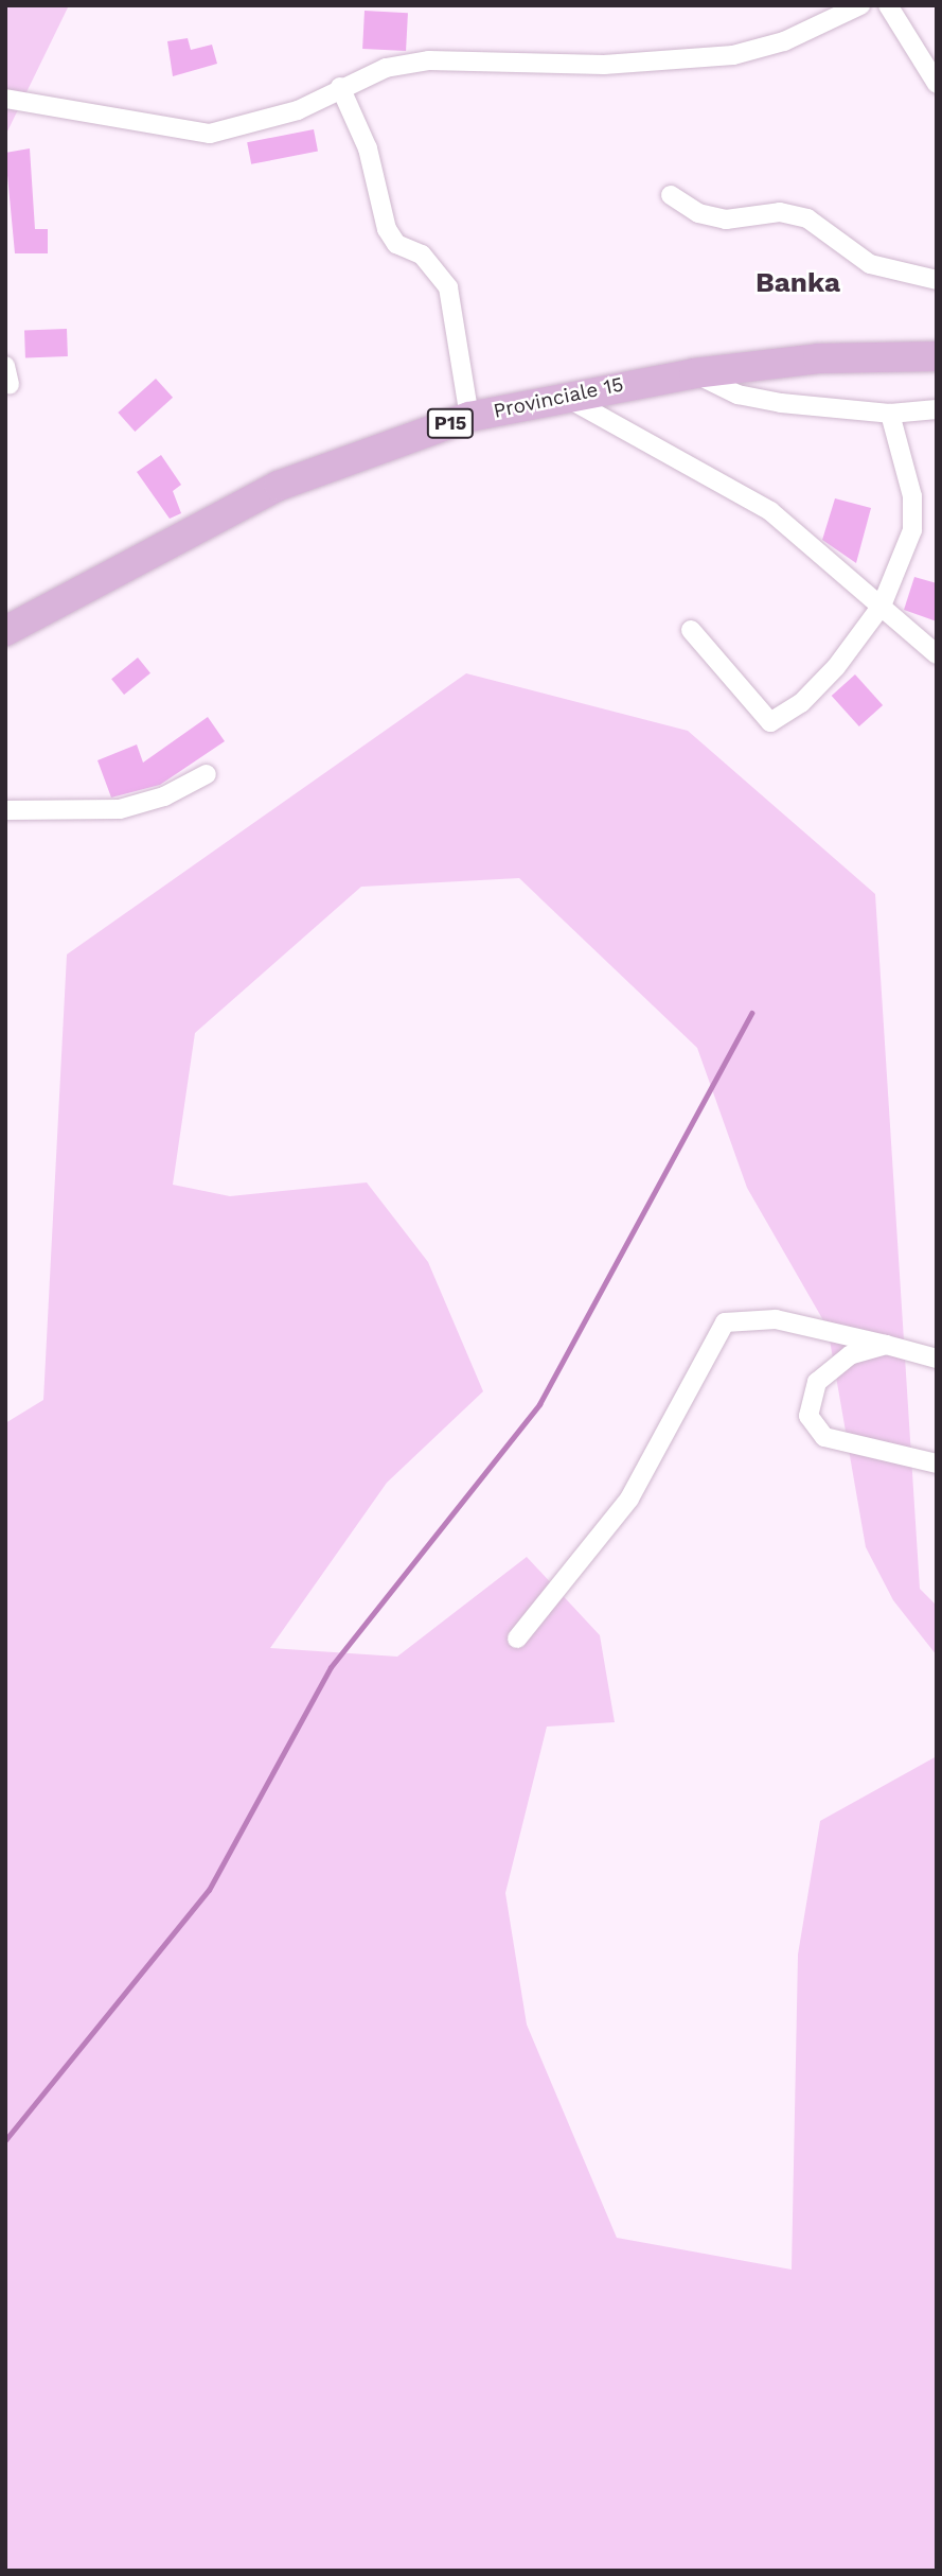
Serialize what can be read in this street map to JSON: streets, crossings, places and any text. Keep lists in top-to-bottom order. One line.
{"streets":{"main road":["Provinciale 15","P15"]},"districts":["Banka"]}
